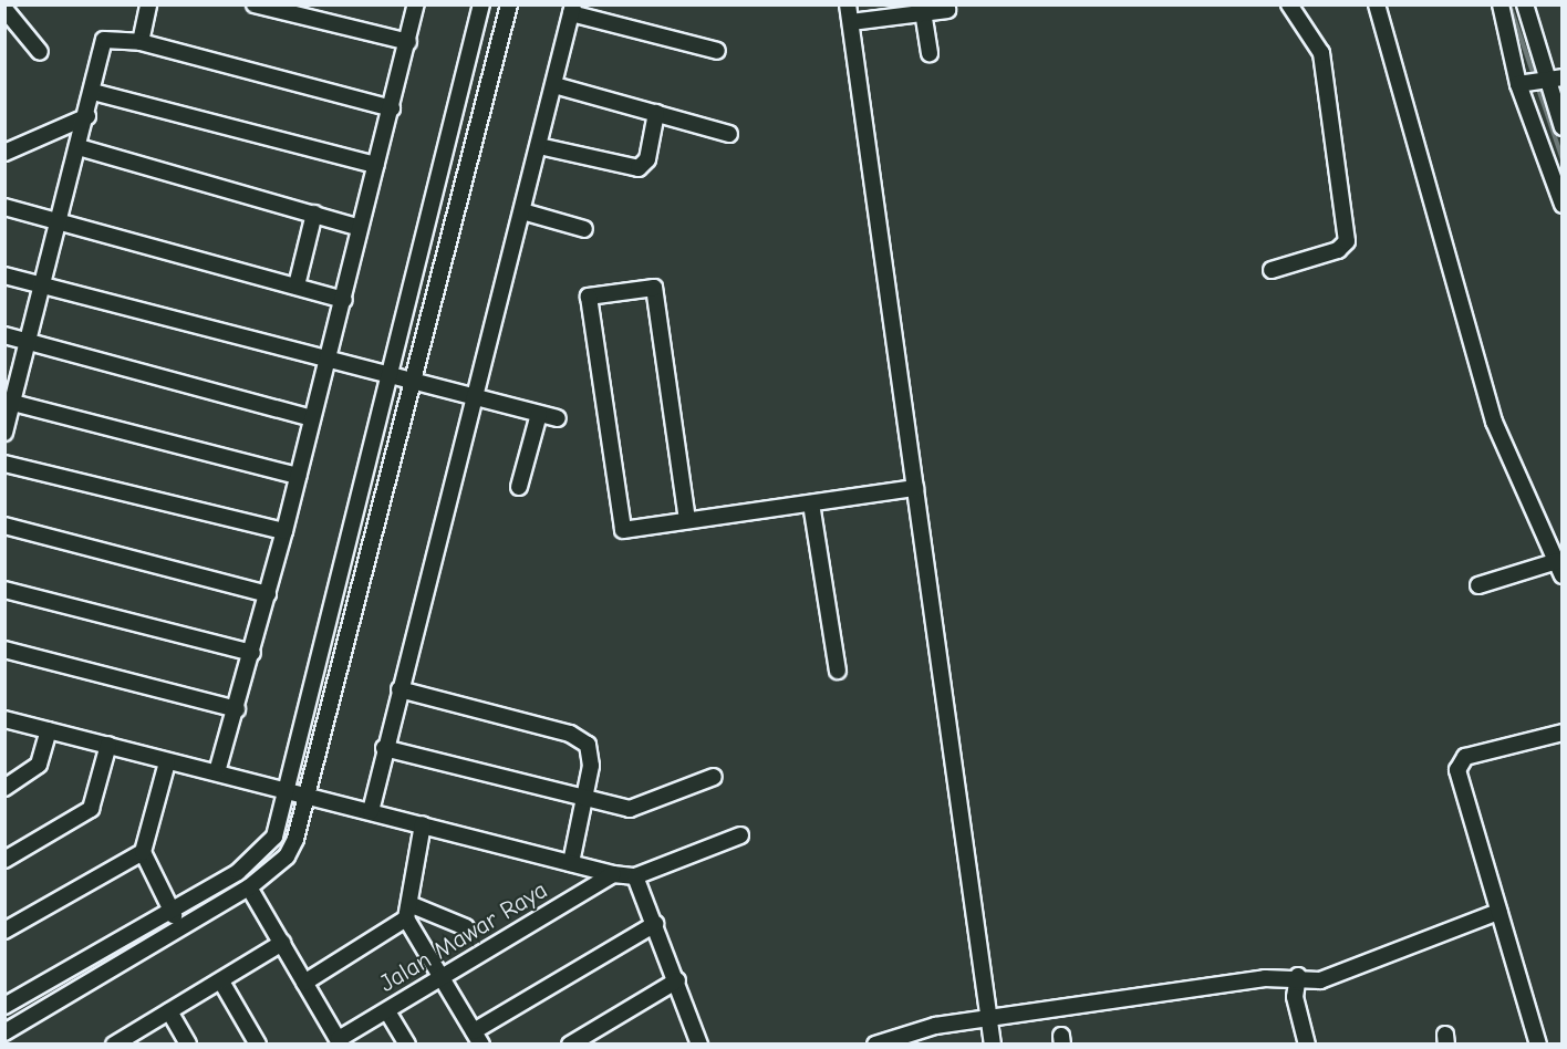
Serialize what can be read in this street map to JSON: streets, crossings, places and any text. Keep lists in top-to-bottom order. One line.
{"streets":{"street":["Jalan Mawar Raya"]}}
